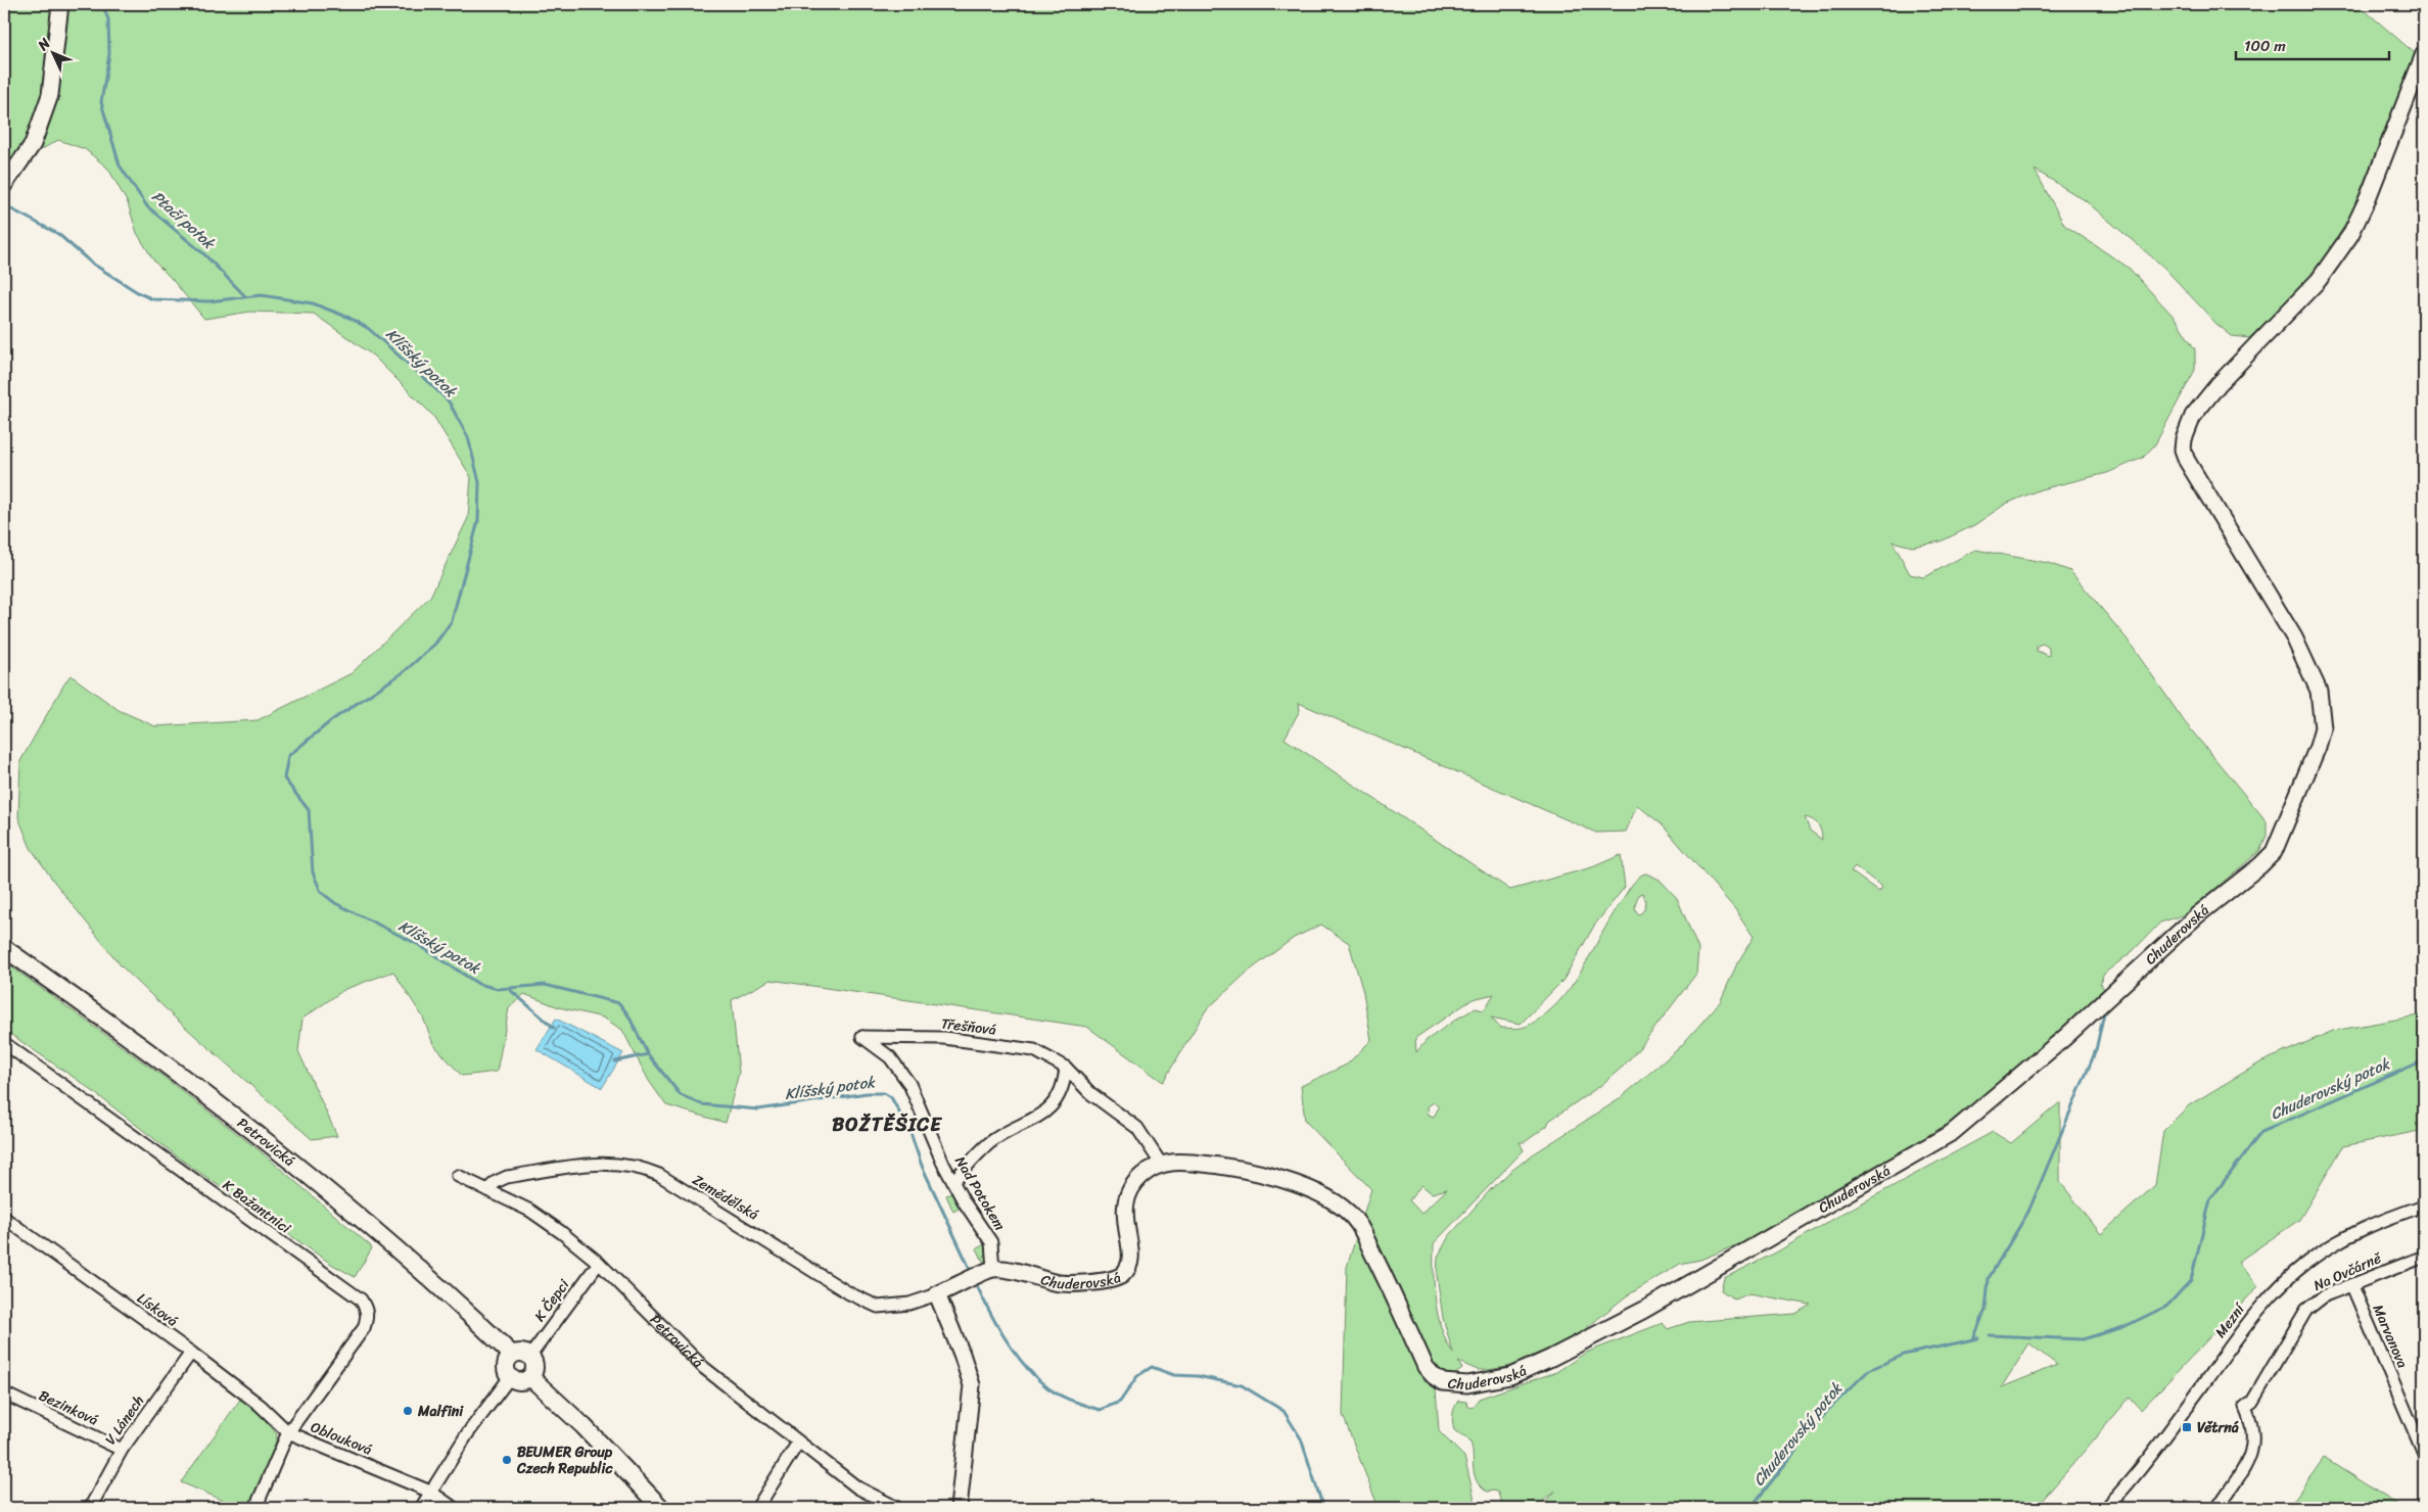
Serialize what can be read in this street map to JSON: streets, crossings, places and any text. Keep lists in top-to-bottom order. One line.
{"streets":{"main road":["Petrovická"],"street":["Chuderovská","Třešňová","Nad Potokem","Zemědělská","K Bažantnici","Na Ovčárně","K Čepci","Lísková","Mezní","Marvanova","Bezinková","V Lánech","Oblouková"]},"crossings":[["Chuderovská","Třešňová"],["Chuderovská","Nad Potokem"],["Třešňová","Nad Potokem"],["Petrovická","Zemědělská"],["Petrovická","K Čepci"],["K Bažantnici","Lísková"],["K Bažantnici","Oblouková"],["Na Ovčárně","Marvanova"],["Lísková","V Lánech"],["Lísková","Oblouková"],["Bezinková","V Lánech"]],"districts":["BOŽTĚŠICE"],"water":["Ptačí potok","Klíšský potok","Chuderovský potok"],"places":{"other":["Malfini","BEUMER Group Czech Republic"],"transit":["Větrná"]},"scale_bar":"100 m","north":"top left"}
